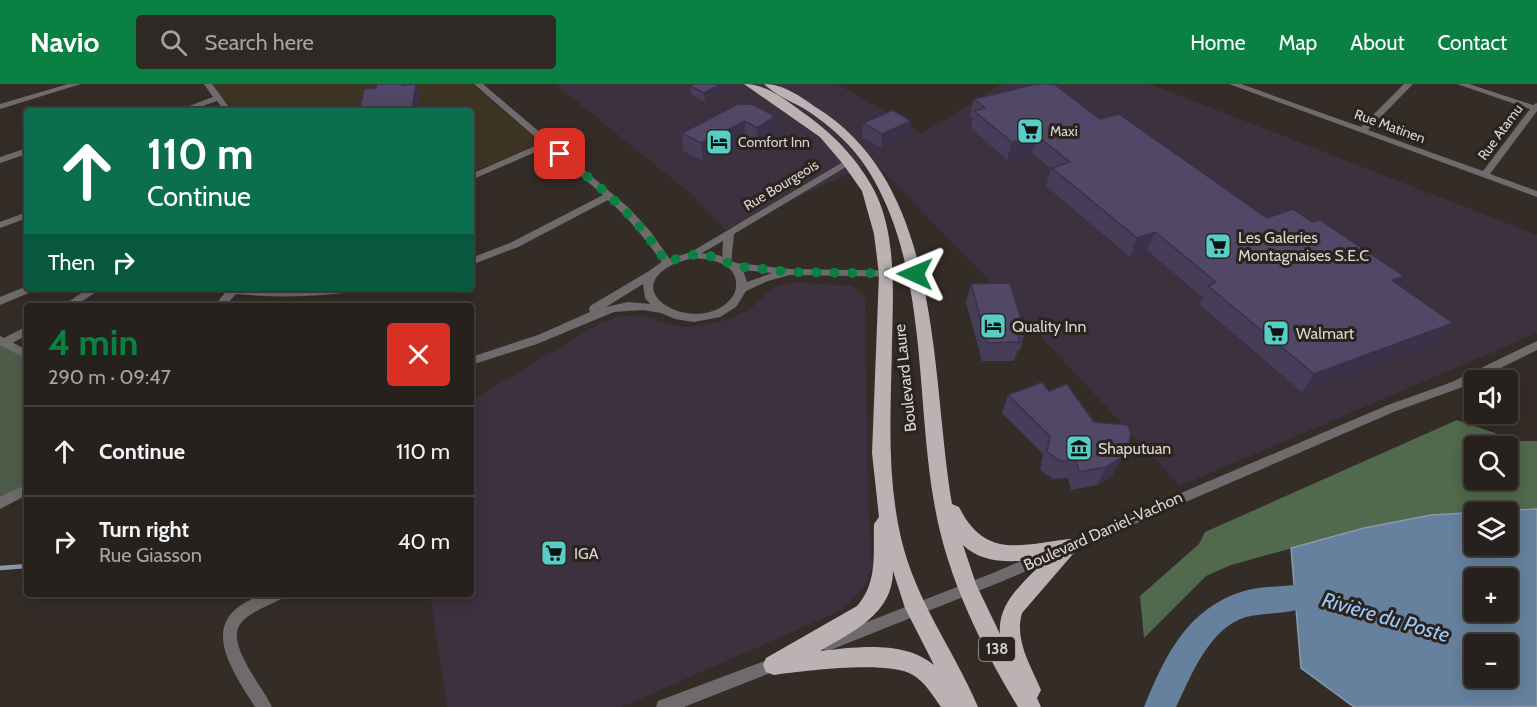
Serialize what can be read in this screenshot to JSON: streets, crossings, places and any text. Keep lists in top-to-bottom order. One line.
{"streets":{"highway":["Boulevard Laure","138"],"street":["Rue Matinen","Rue Atamu","Rue Bourgeois","Boulevard Daniel-Vachon"]},"crossings":[["Rue Matinen","Rue Atamu"],["Rue Bourgeois","Boulevard Laure"],["Boulevard Laure","Boulevard Daniel-Vachon"]],"water":["Rivière du Poste"],"places":{"supermarket":["Maxi","Les Galeries Montagnaises S.E.C","Walmart","IGA"],"hotel":["Comfort Inn","Quality Inn"],"museum":["Shaputuan"]},"page":{"header":"Navio","search":"Search here","nav":["Home","Map","About","Contact"],"turn":["110 m","Continue"],"then":"Then","heading":["4 min","290 m · 09:47"],"map_buttons":["+","−"],"list":[{"name":"Continue","value":"110 m"},{"name":"Turn right","note":"Rue Giasson","value":"40 m"}]}}
